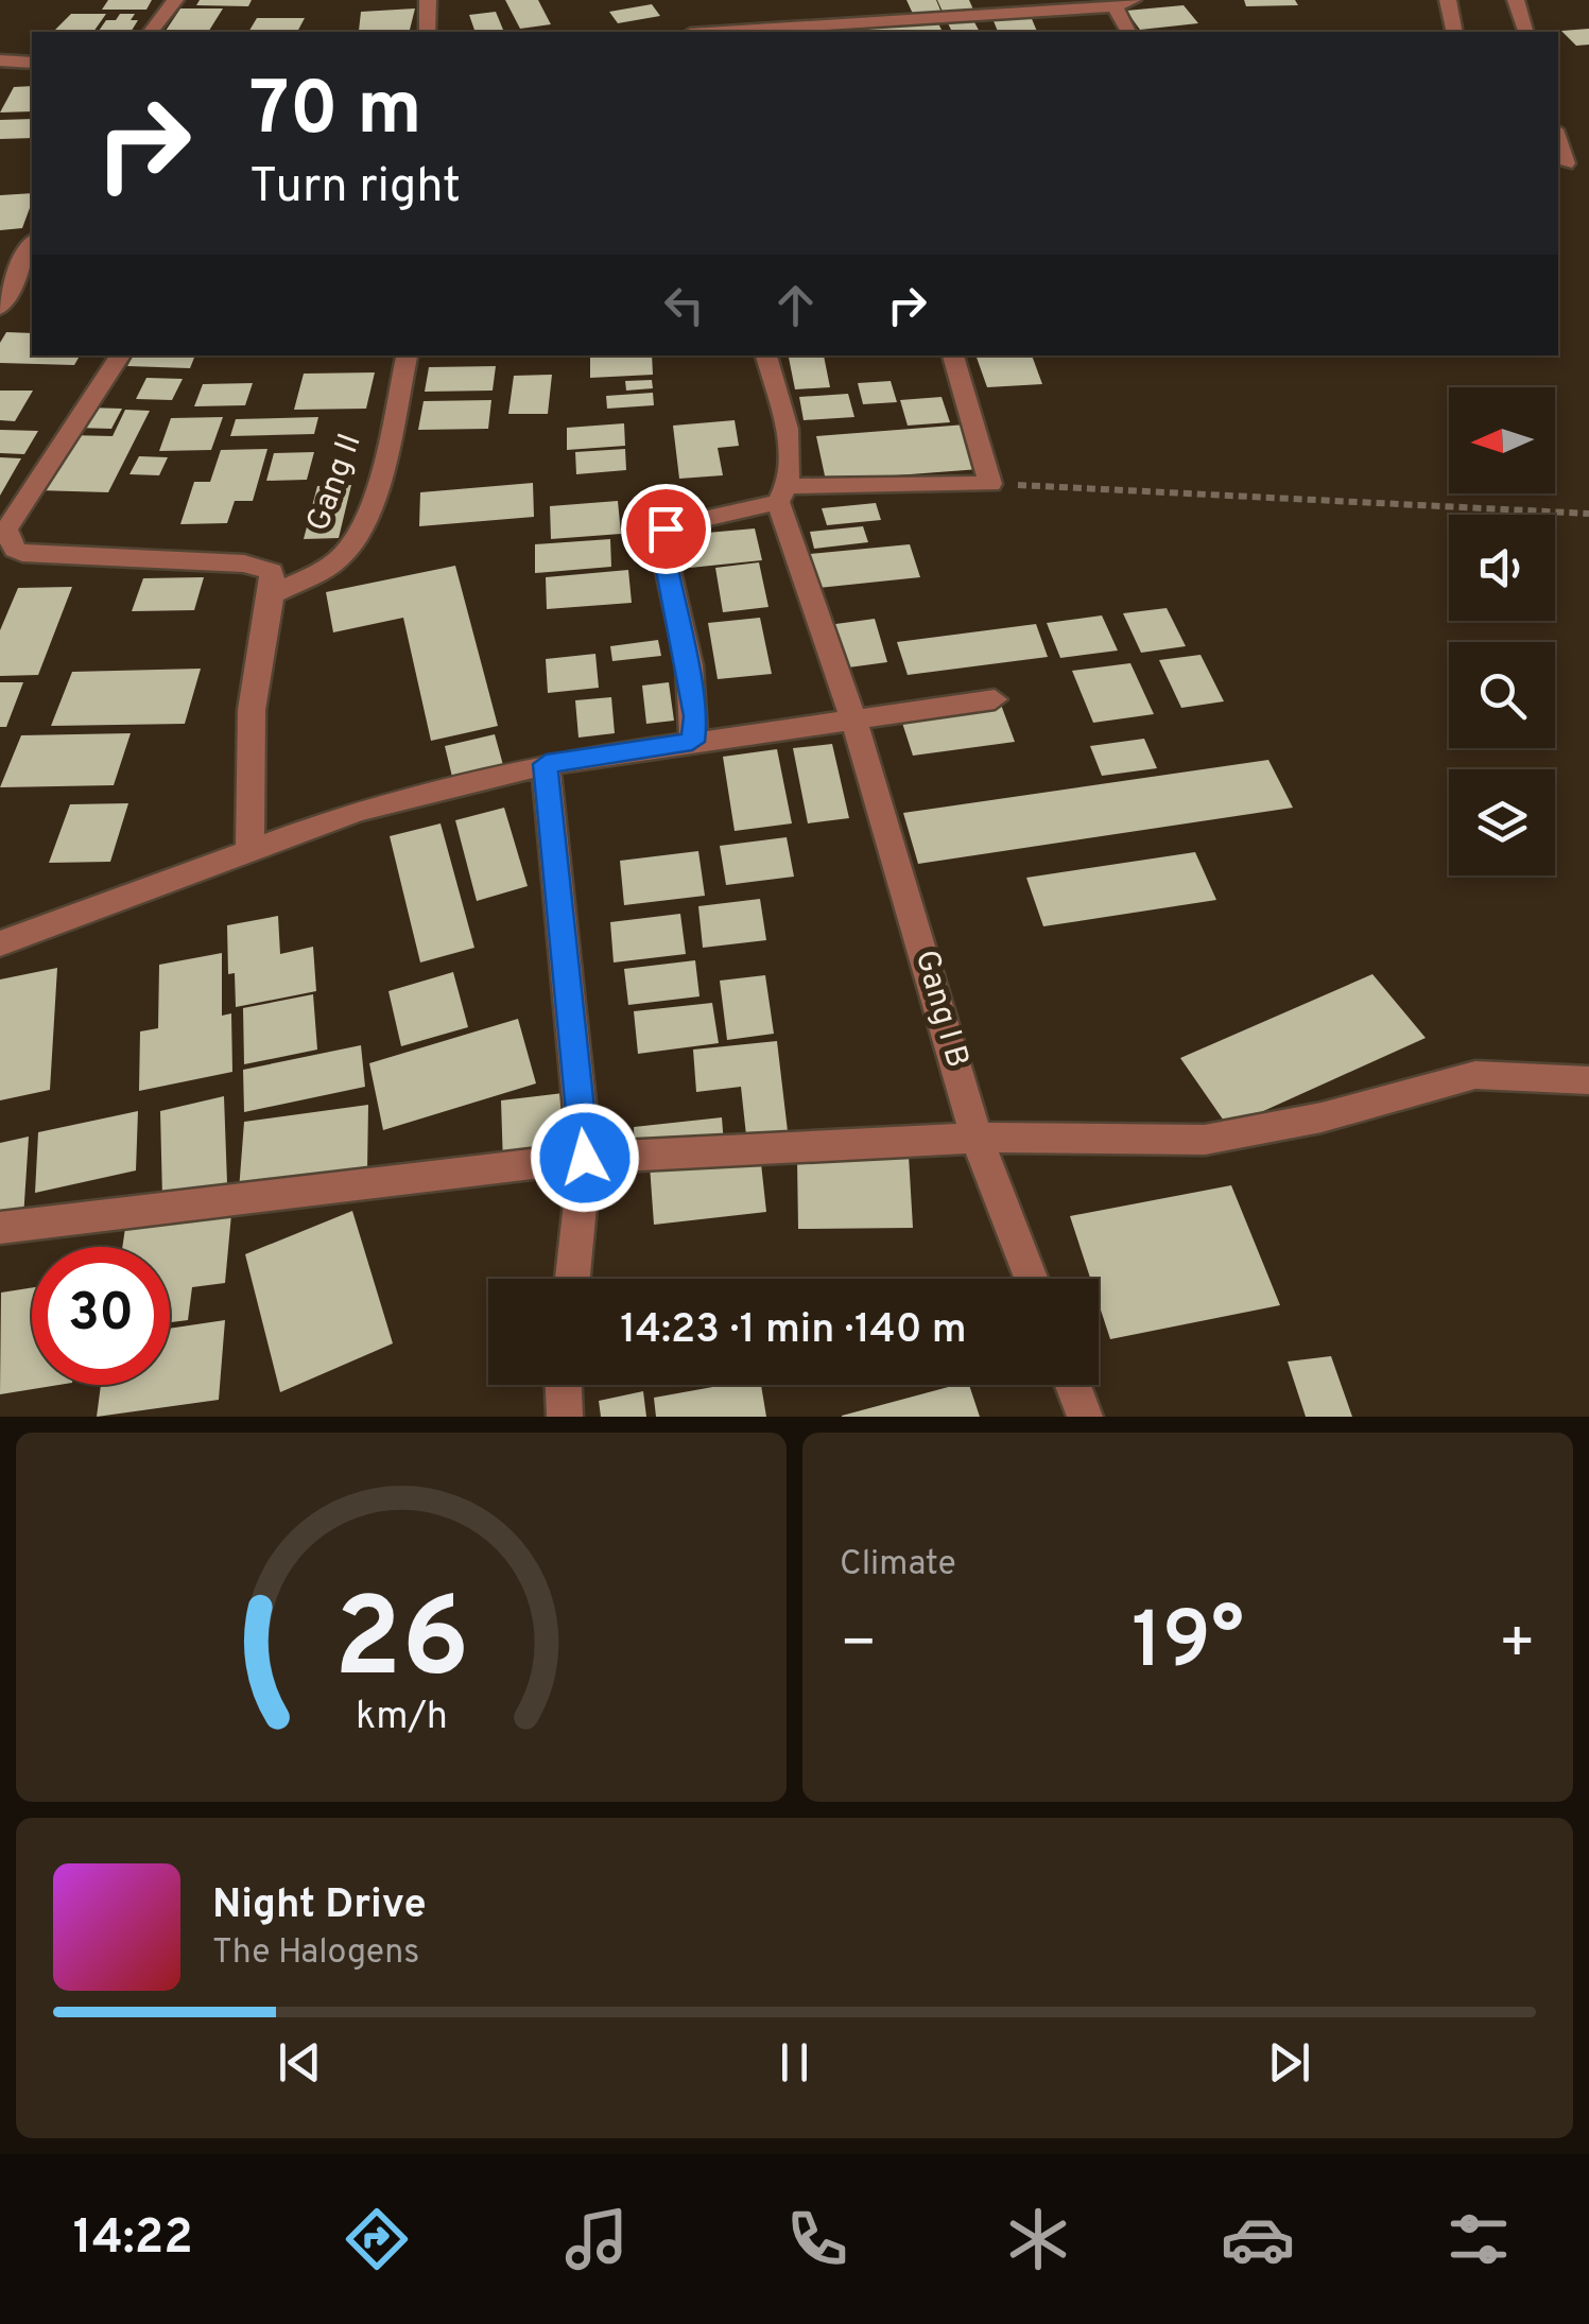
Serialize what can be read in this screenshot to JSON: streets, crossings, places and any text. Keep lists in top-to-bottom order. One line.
{"streets":{"street":["Gang II","Gang I B"]},"north":"left","page":{"turn":["70 m","Turn right"],"limit":"30","trip":"14:23 · 1 min · 140 m","tile":"Climate","heat":["−","19°","+"],"song":["Night Drive","The Halogens"],"tabs":"14:22","gauge":["26","km/h"]}}
